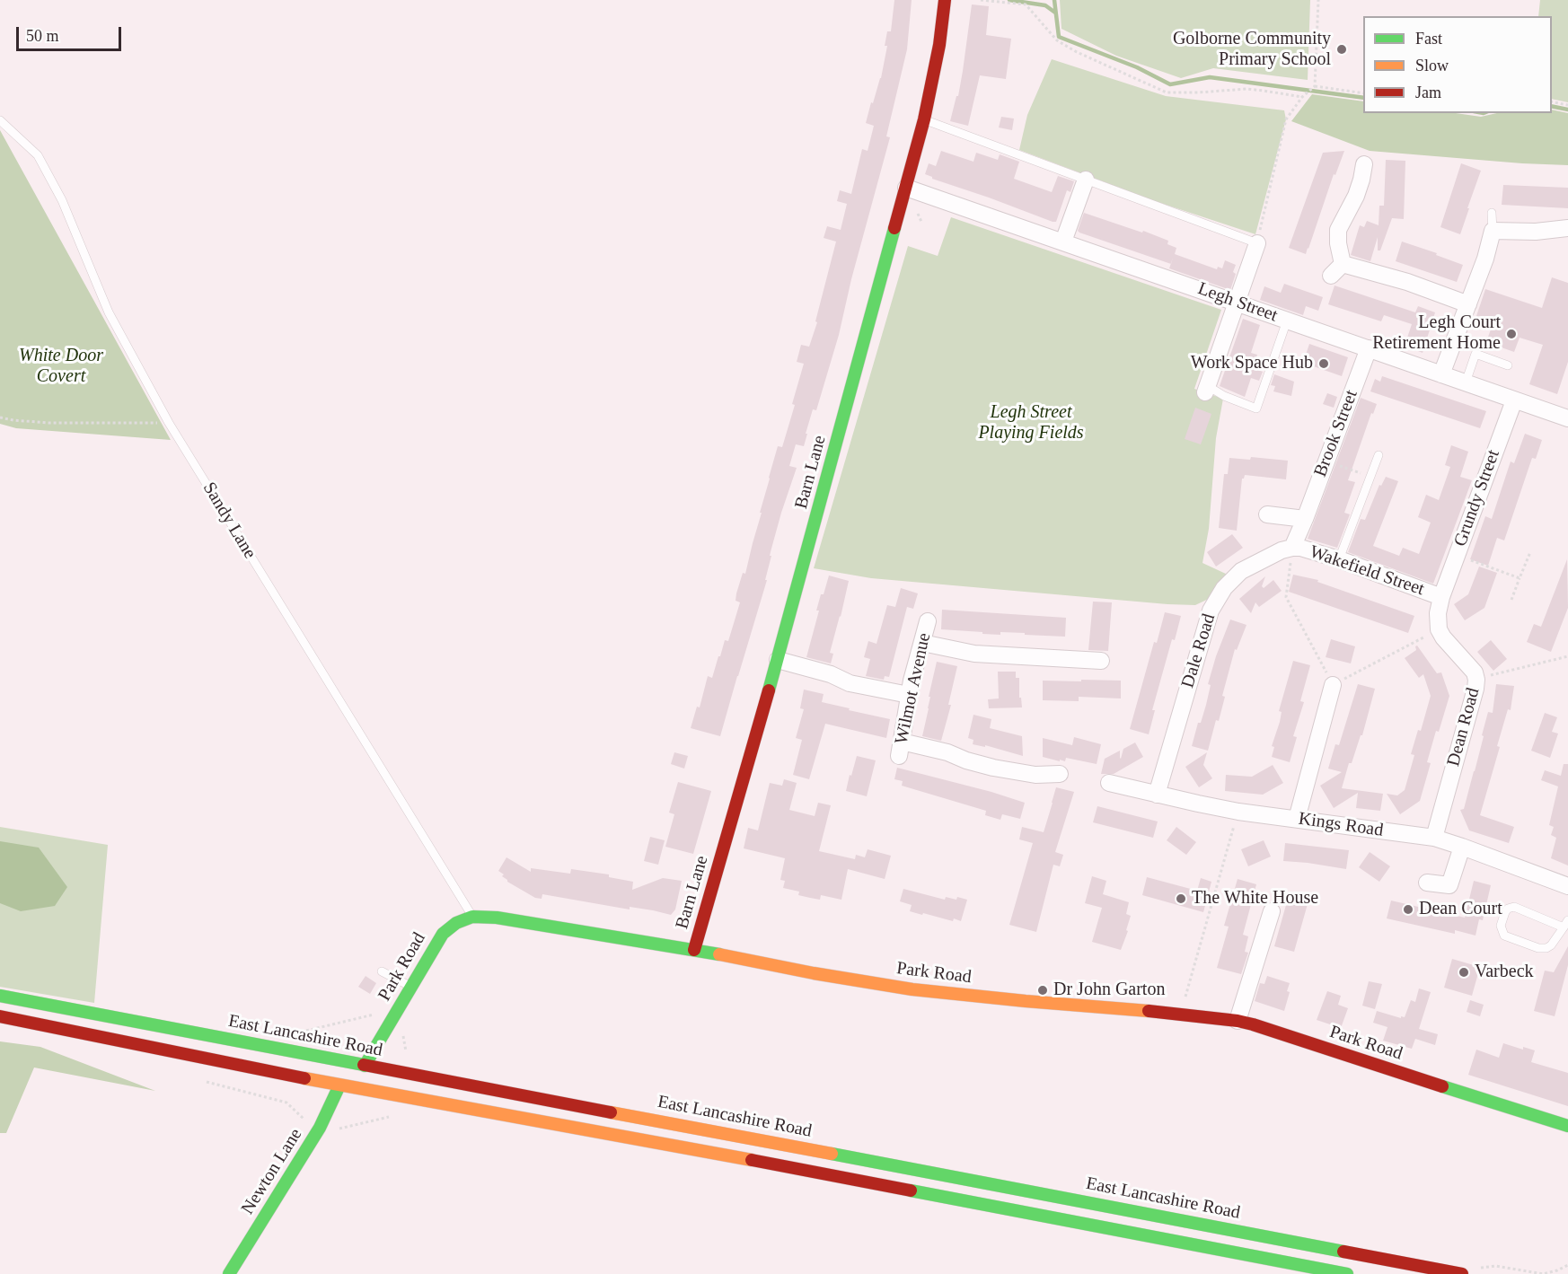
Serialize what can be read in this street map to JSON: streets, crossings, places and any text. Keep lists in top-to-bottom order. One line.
{"streets":{"main road":["Barn Lane","Park Road","East Lancashire Road","Newton Lane"],"street":["Legh Street","Brook Street","Grundy Street","Wakefield Street","Dale Road","Wilmot Avenue","Dean Road","Kings Road"],"lane":["Sandy Lane"]},"crossings":[["Legh Street","Brook Street"],["Legh Street","Barn Lane"],["Legh Street","Grundy Street"],["Brook Street","Wakefield Street"],["Brook Street","Dale Road"],["Barn Lane","Park Road"],["Grundy Street","Wakefield Street"],["Sandy Lane","Park Road"],["Wakefield Street","Dale Road"],["Dale Road","Kings Road"],["Dean Road","Kings Road"],["Park Road","East Lancashire Road"]],"parks":["White Door Covert","Legh Street Playing Fields"],"places":["Golborne Community Primary School","Legh Court Retirement Home","Work Space Hub","The White House","Dean Court","Varbeck","Dr John Garton"],"legend":["Fast","Slow","Jam"],"scale_bar":"50 m"}
